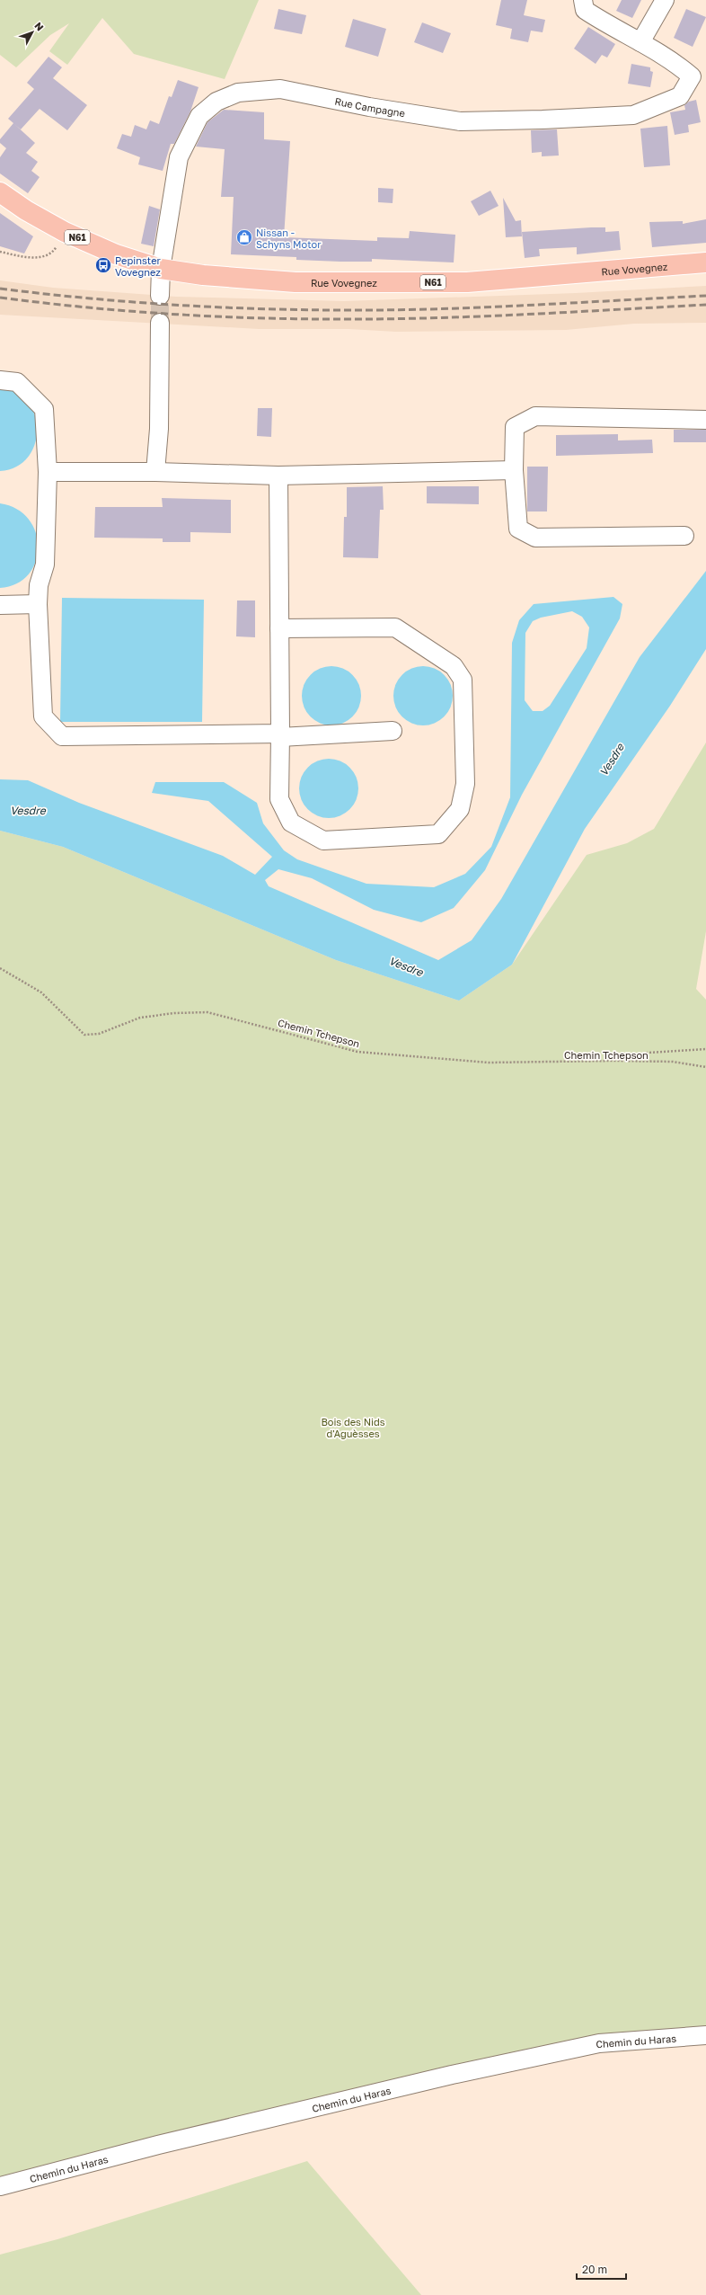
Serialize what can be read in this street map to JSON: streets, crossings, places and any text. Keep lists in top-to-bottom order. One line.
{"streets":{"main road":["N61","Rue Vovegnez"],"street":["Rue Campagne","Chemin du Haras"],"path":["Chemin Tchepson"]},"crossings":[["Rue Campagne","Rue Vovegnez"]],"water":["Vesdre"],"parks":["Bois des Nids d'Aguèsses"],"places":{"shop":["Nissan - Schyns Motor"],"bus stop":["Pepinster Vovegnez"]},"scale_bar":"20 m","north":"top right"}
